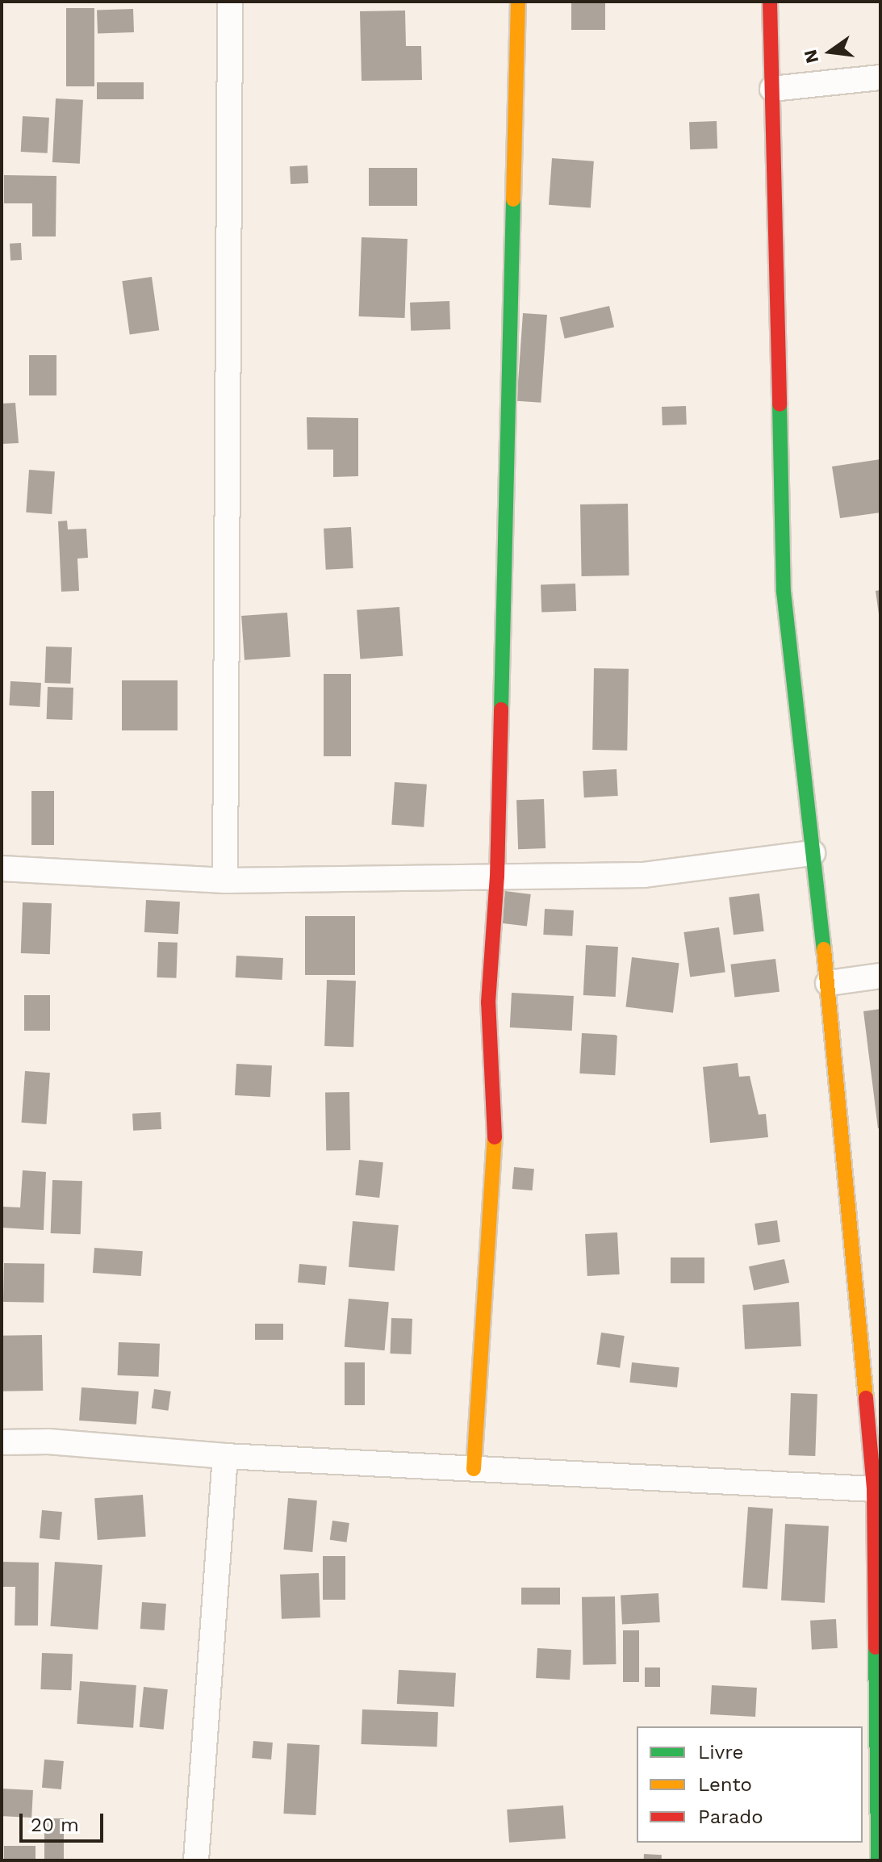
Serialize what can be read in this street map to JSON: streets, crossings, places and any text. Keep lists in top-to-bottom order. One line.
{"legend":["Livre","Lento","Parado"],"scale_bar":"20 m","north":"left"}
